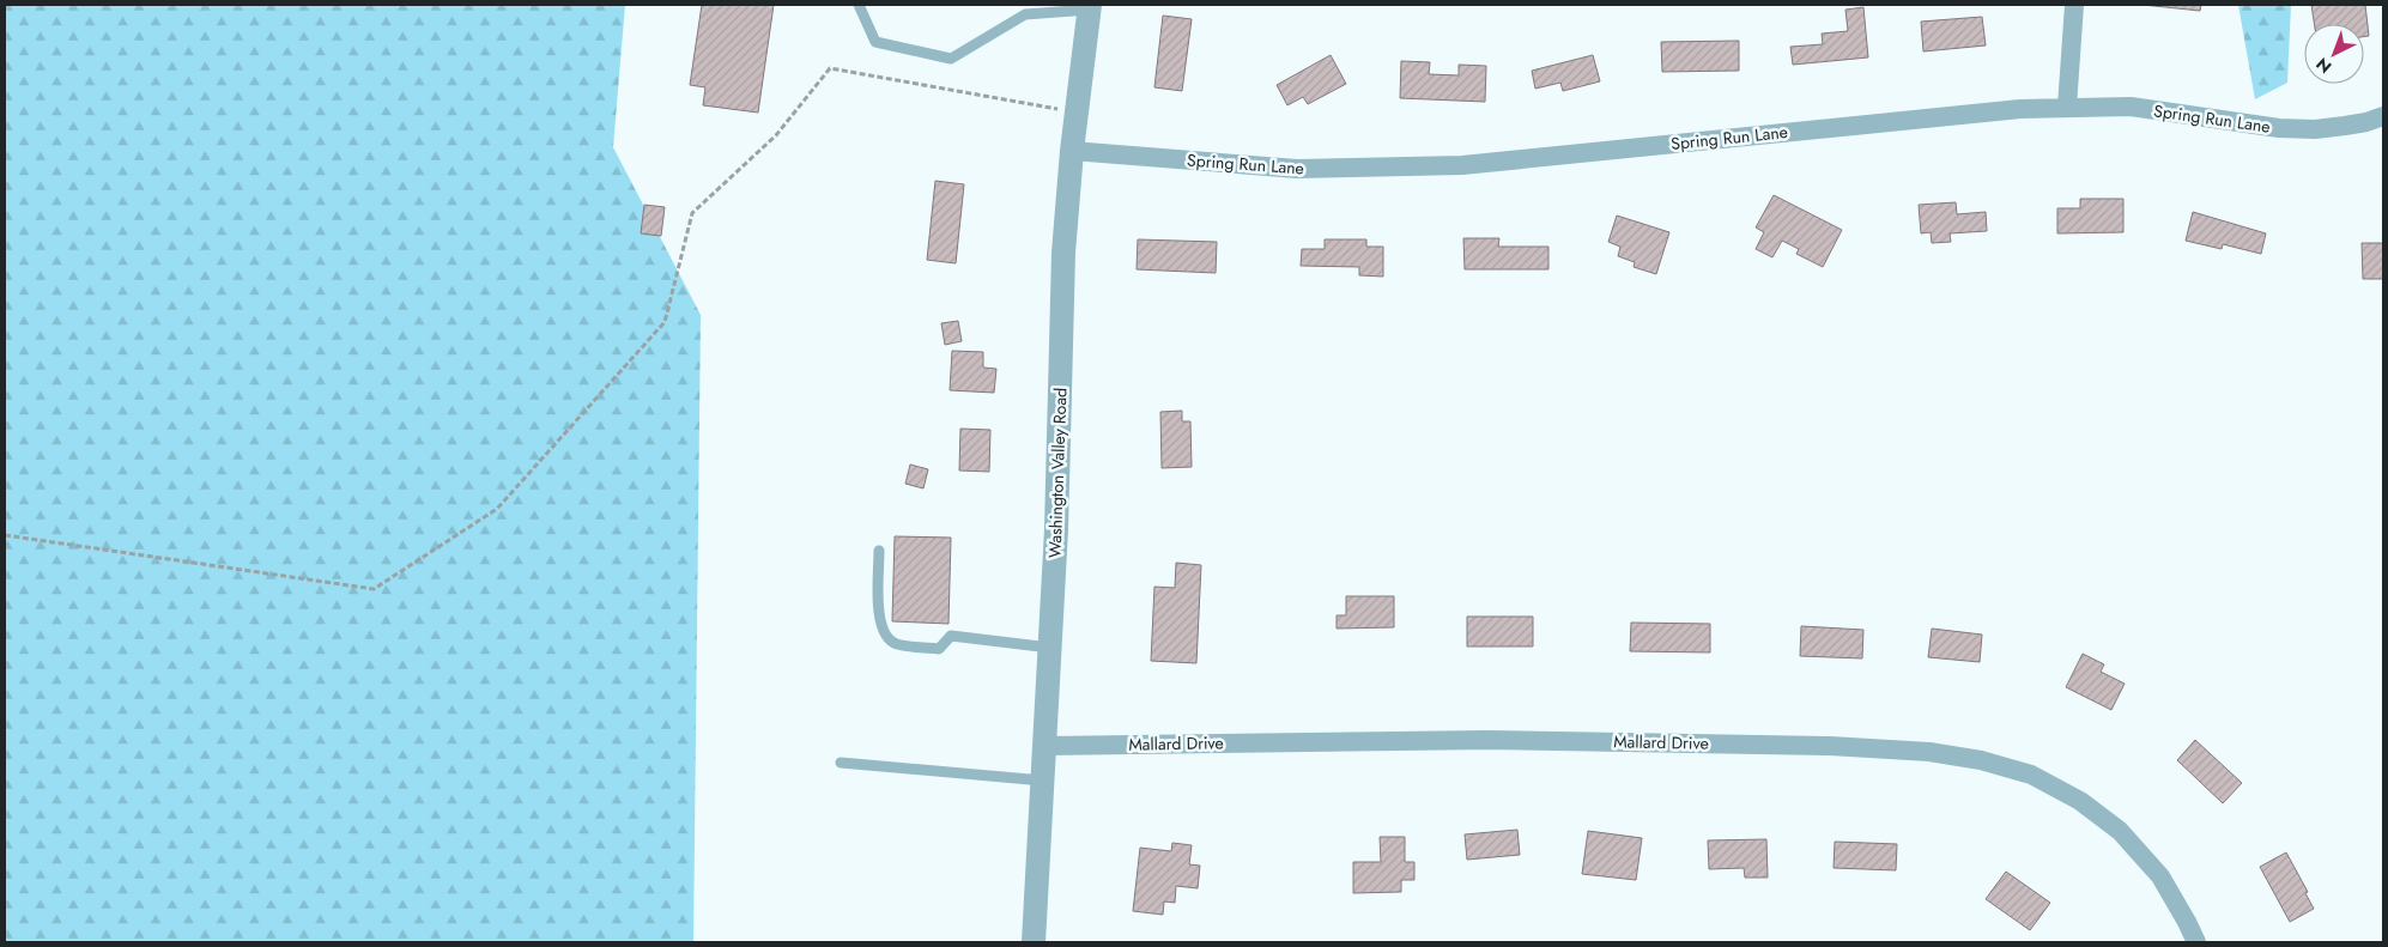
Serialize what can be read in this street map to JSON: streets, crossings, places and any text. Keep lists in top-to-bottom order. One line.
{"streets":{"street":["Spring Run Lane","Washington Valley Road","Mallard Drive"]},"crossings":[["Spring Run Lane","Washington Valley Road"],["Washington Valley Road","Mallard Drive"]],"north":"bottom left"}
